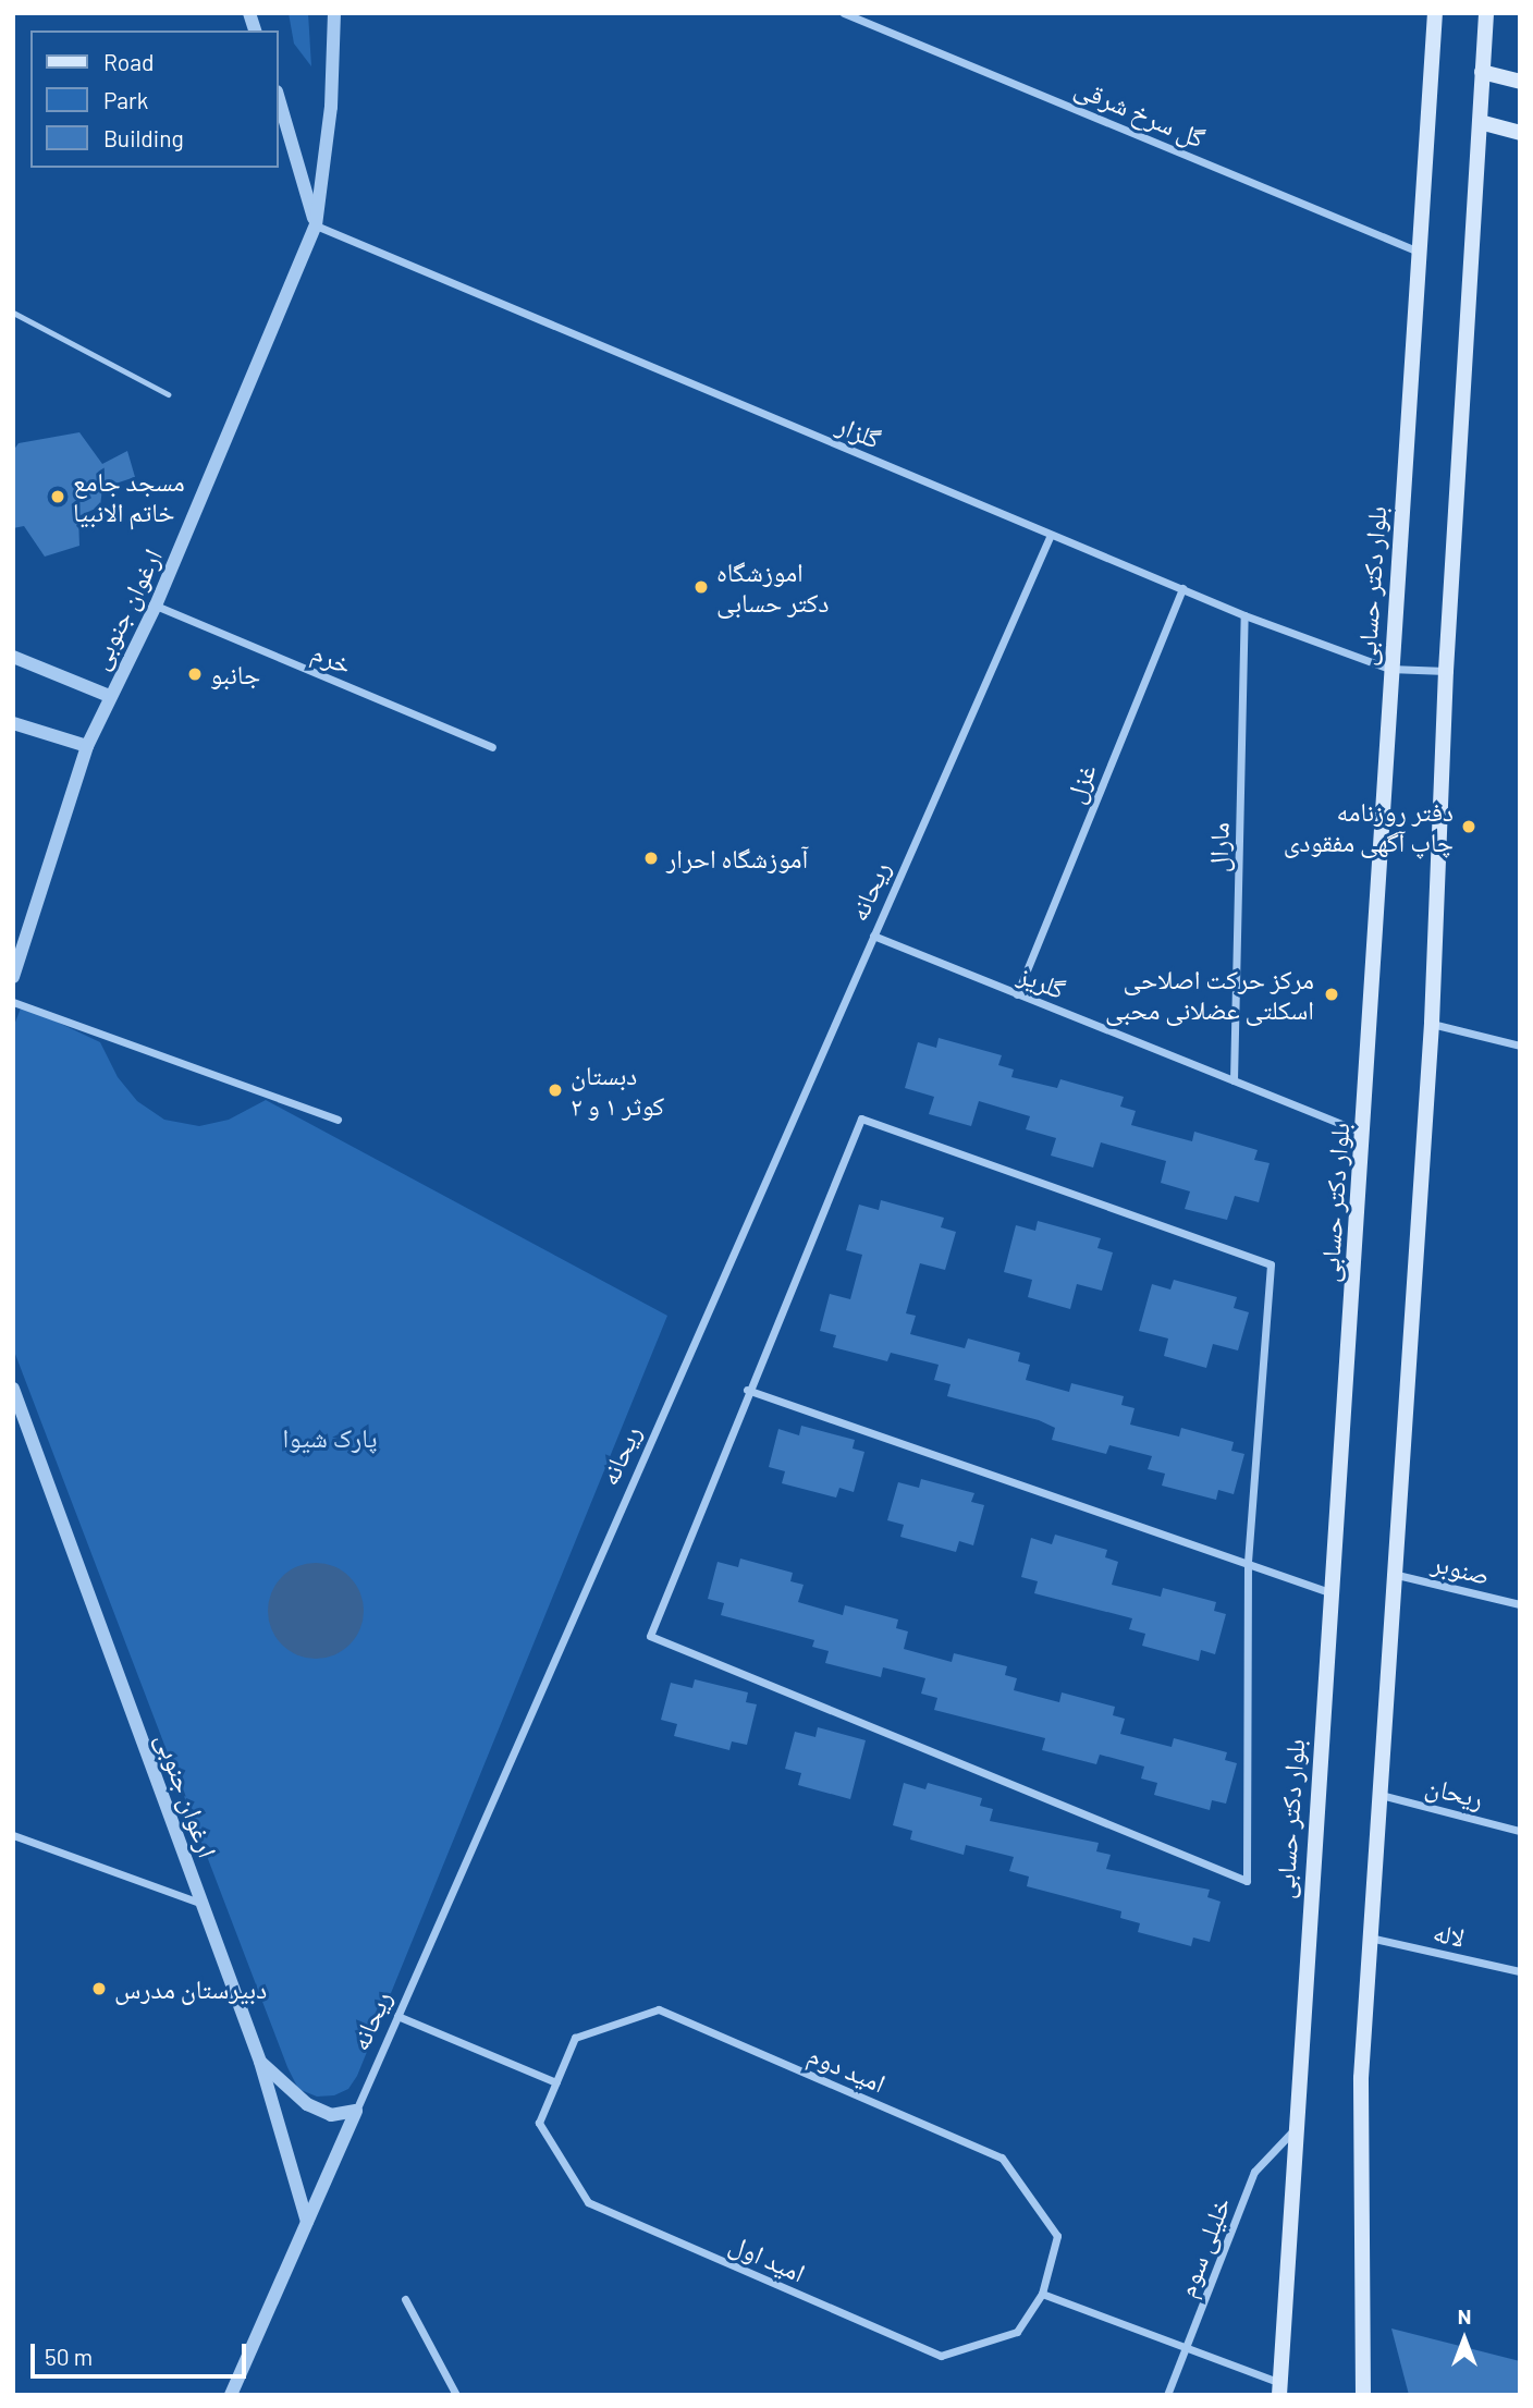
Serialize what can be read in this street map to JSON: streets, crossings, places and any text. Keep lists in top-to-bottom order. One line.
{"streets":{"main road":["بلوار دکتر حسابی"],"street":["گل سرخ شرقی","گلزار","ارغوان جنوبی","خرم","غزل","مارال","ریحانه","گلریز","صنوبر","ریحان","لاله","امید دوم","خلیلی سوم","امید اول"]},"crossings":[["گل سرخ شرقی","بلوار دکتر حسابی"],["گلزار","بلوار دکتر حسابی"],["گلزار","ارغوان جنوبی"],["گلزار","غزل"],["گلزار","مارال"],["گلزار","ریحانه"],["بلوار دکتر حسابی","گلریز"],["بلوار دکتر حسابی","خلیلی سوم"],["ارغوان جنوبی","خرم"],["ارغوان جنوبی","ریحانه"],["غزل","گلریز"],["مارال","گلریز"],["ریحانه","گلریز"],["امید دوم","امید اول"]],"parks":["پارک شیوا"],"places":["مسجد جامع خاتم الانبیا","اموزشگاه دکتر حسابی","جانبو","دفتر روزنامه چاپ آگهی مفقودی","آموزشگاه احرار","مرکز حرکت اصلاحی اسکلتی عضلانی محبی","دبستان کوثر ۱ و ۲","دبیرستان مدرس"],"legend":["Road","Park","Building"],"scale_bar":"50 m","north":"top"}
